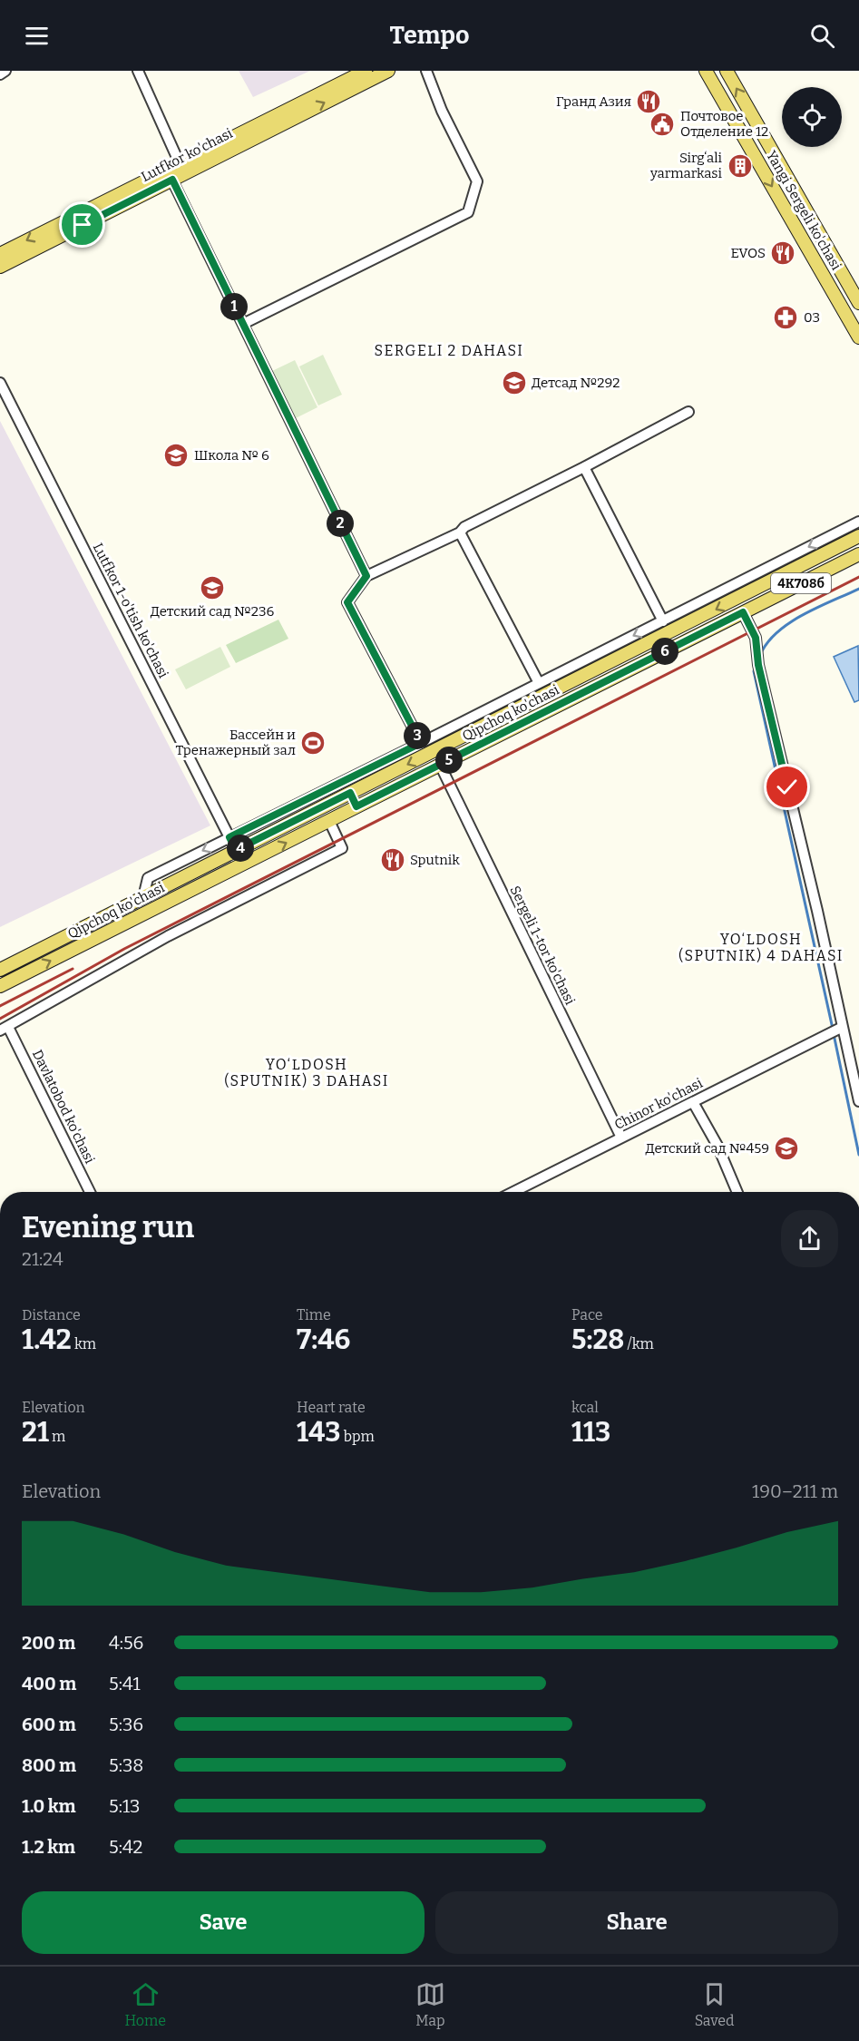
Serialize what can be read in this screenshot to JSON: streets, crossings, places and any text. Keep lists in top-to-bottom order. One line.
{"streets":{"main road":["Lutfkor ko'chasi","Yangi Sergeli ko'chasi","4К708б","Qipchoq ko'chasi"],"street":["Lutfkor 1-o'tish ko'chasi","Sergeli 1-tor ko'chasi","Chinor ko'chasi","Davlatobod ko'chasi"]},"crossings":[["Lutfkor 1-o'tish ko'chasi","Qipchoq ko'chasi"],["Qipchoq ko'chasi","Sergeli 1-tor ko'chasi"],["Sergeli 1-tor ko'chasi","Chinor ko'chasi"]],"districts":["SERGELI 2 DAHASI","YO‘LDOSH (SPUTNIK) 4 DAHASI","YO‘LDOSH (SPUTNIK) 3 DAHASI"],"places":{"restaurant":["Гранд Азия","EVOS","Sputnik"],"public building":["Почтовое Отделение 12"],"building":["Sirgʻali yarmarkasi"],"pharmacy":["03"],"school or university":["Детсад №292","Школа № 6","Детский сад №236","Детский сад №459"],"sports":["Бассейн и Тренажерный зал"]},"page":{"header":"Tempo","pins":["1","2","6","3","5","4"],"heading":["Evening run","21:24"],"stats":[["Distance","1.42 km"],["Time","7:46"],["Pace","5:28 /km"],["Elevation","21 m"],["Heart rate","143 bpm"],["kcal","113"]],"chart":["Elevation","190–211 m"],"list":[{"name":"200 m","note":"4:56"},{"name":"400 m","note":"5:41"},{"name":"600 m","note":"5:36"},{"name":"800 m","note":"5:38"},{"name":"1.0 km","note":"5:13"},{"name":"1.2 km","note":"5:42"}],"buttons":["Save","Share"],"tabs":["Home","Map","Saved"]}}
